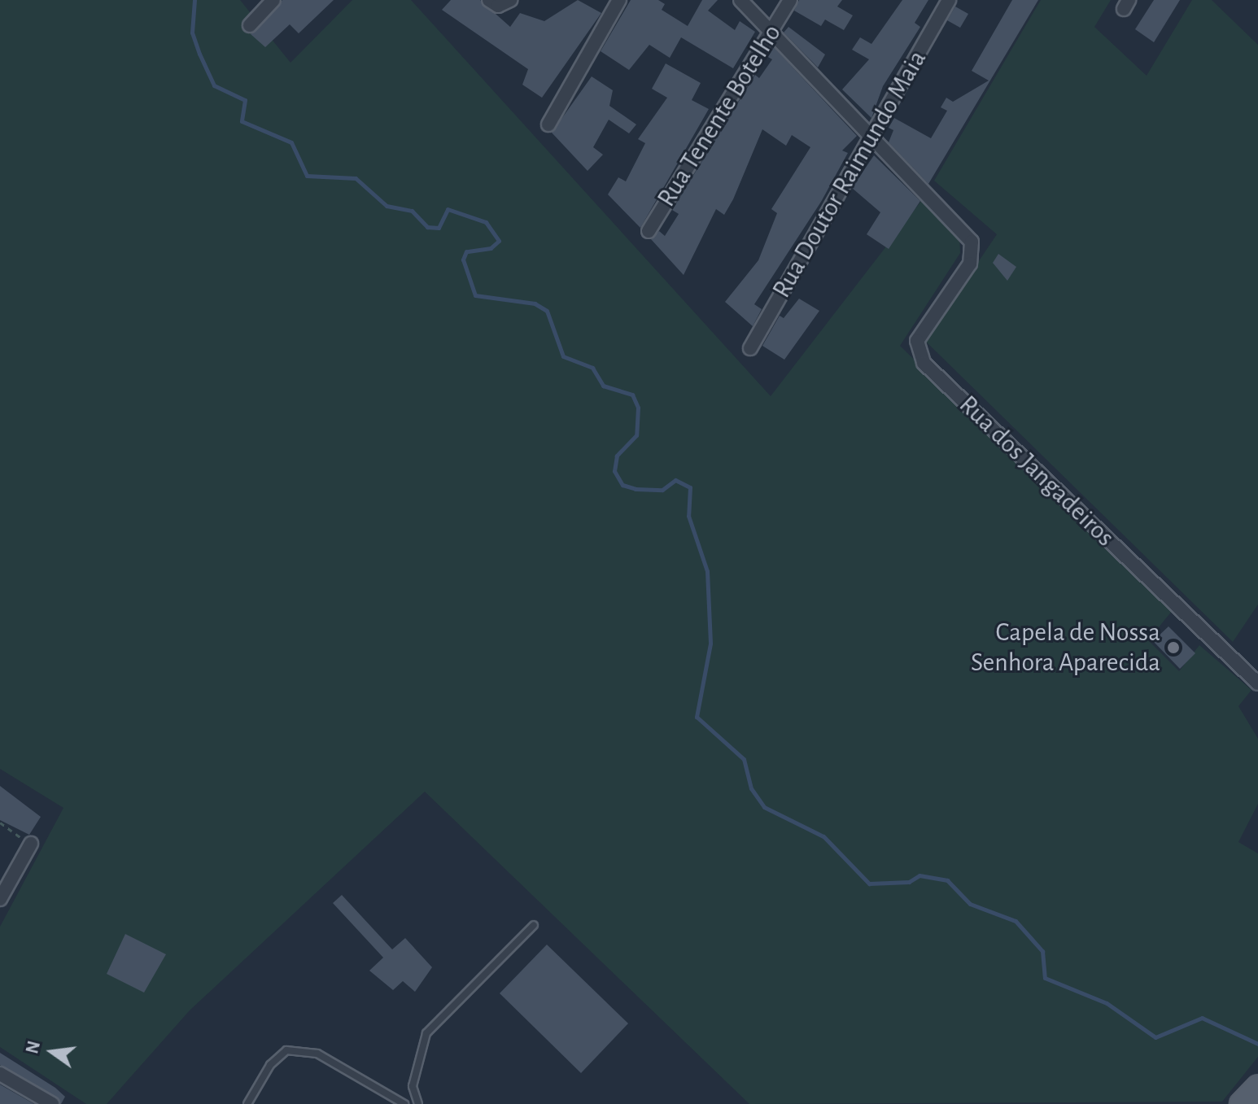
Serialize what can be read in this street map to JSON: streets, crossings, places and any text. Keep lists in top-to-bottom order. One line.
{"streets":{"street":["Rua Tenente Botelho","Rua Doutor Raimundo Maia","Rua dos Jangadeiros"]},"crossings":[["Rua Doutor Raimundo Maia","Rua dos Jangadeiros"]],"places":["Capela de Nossa Senhora Aparecida"],"north":"left"}
